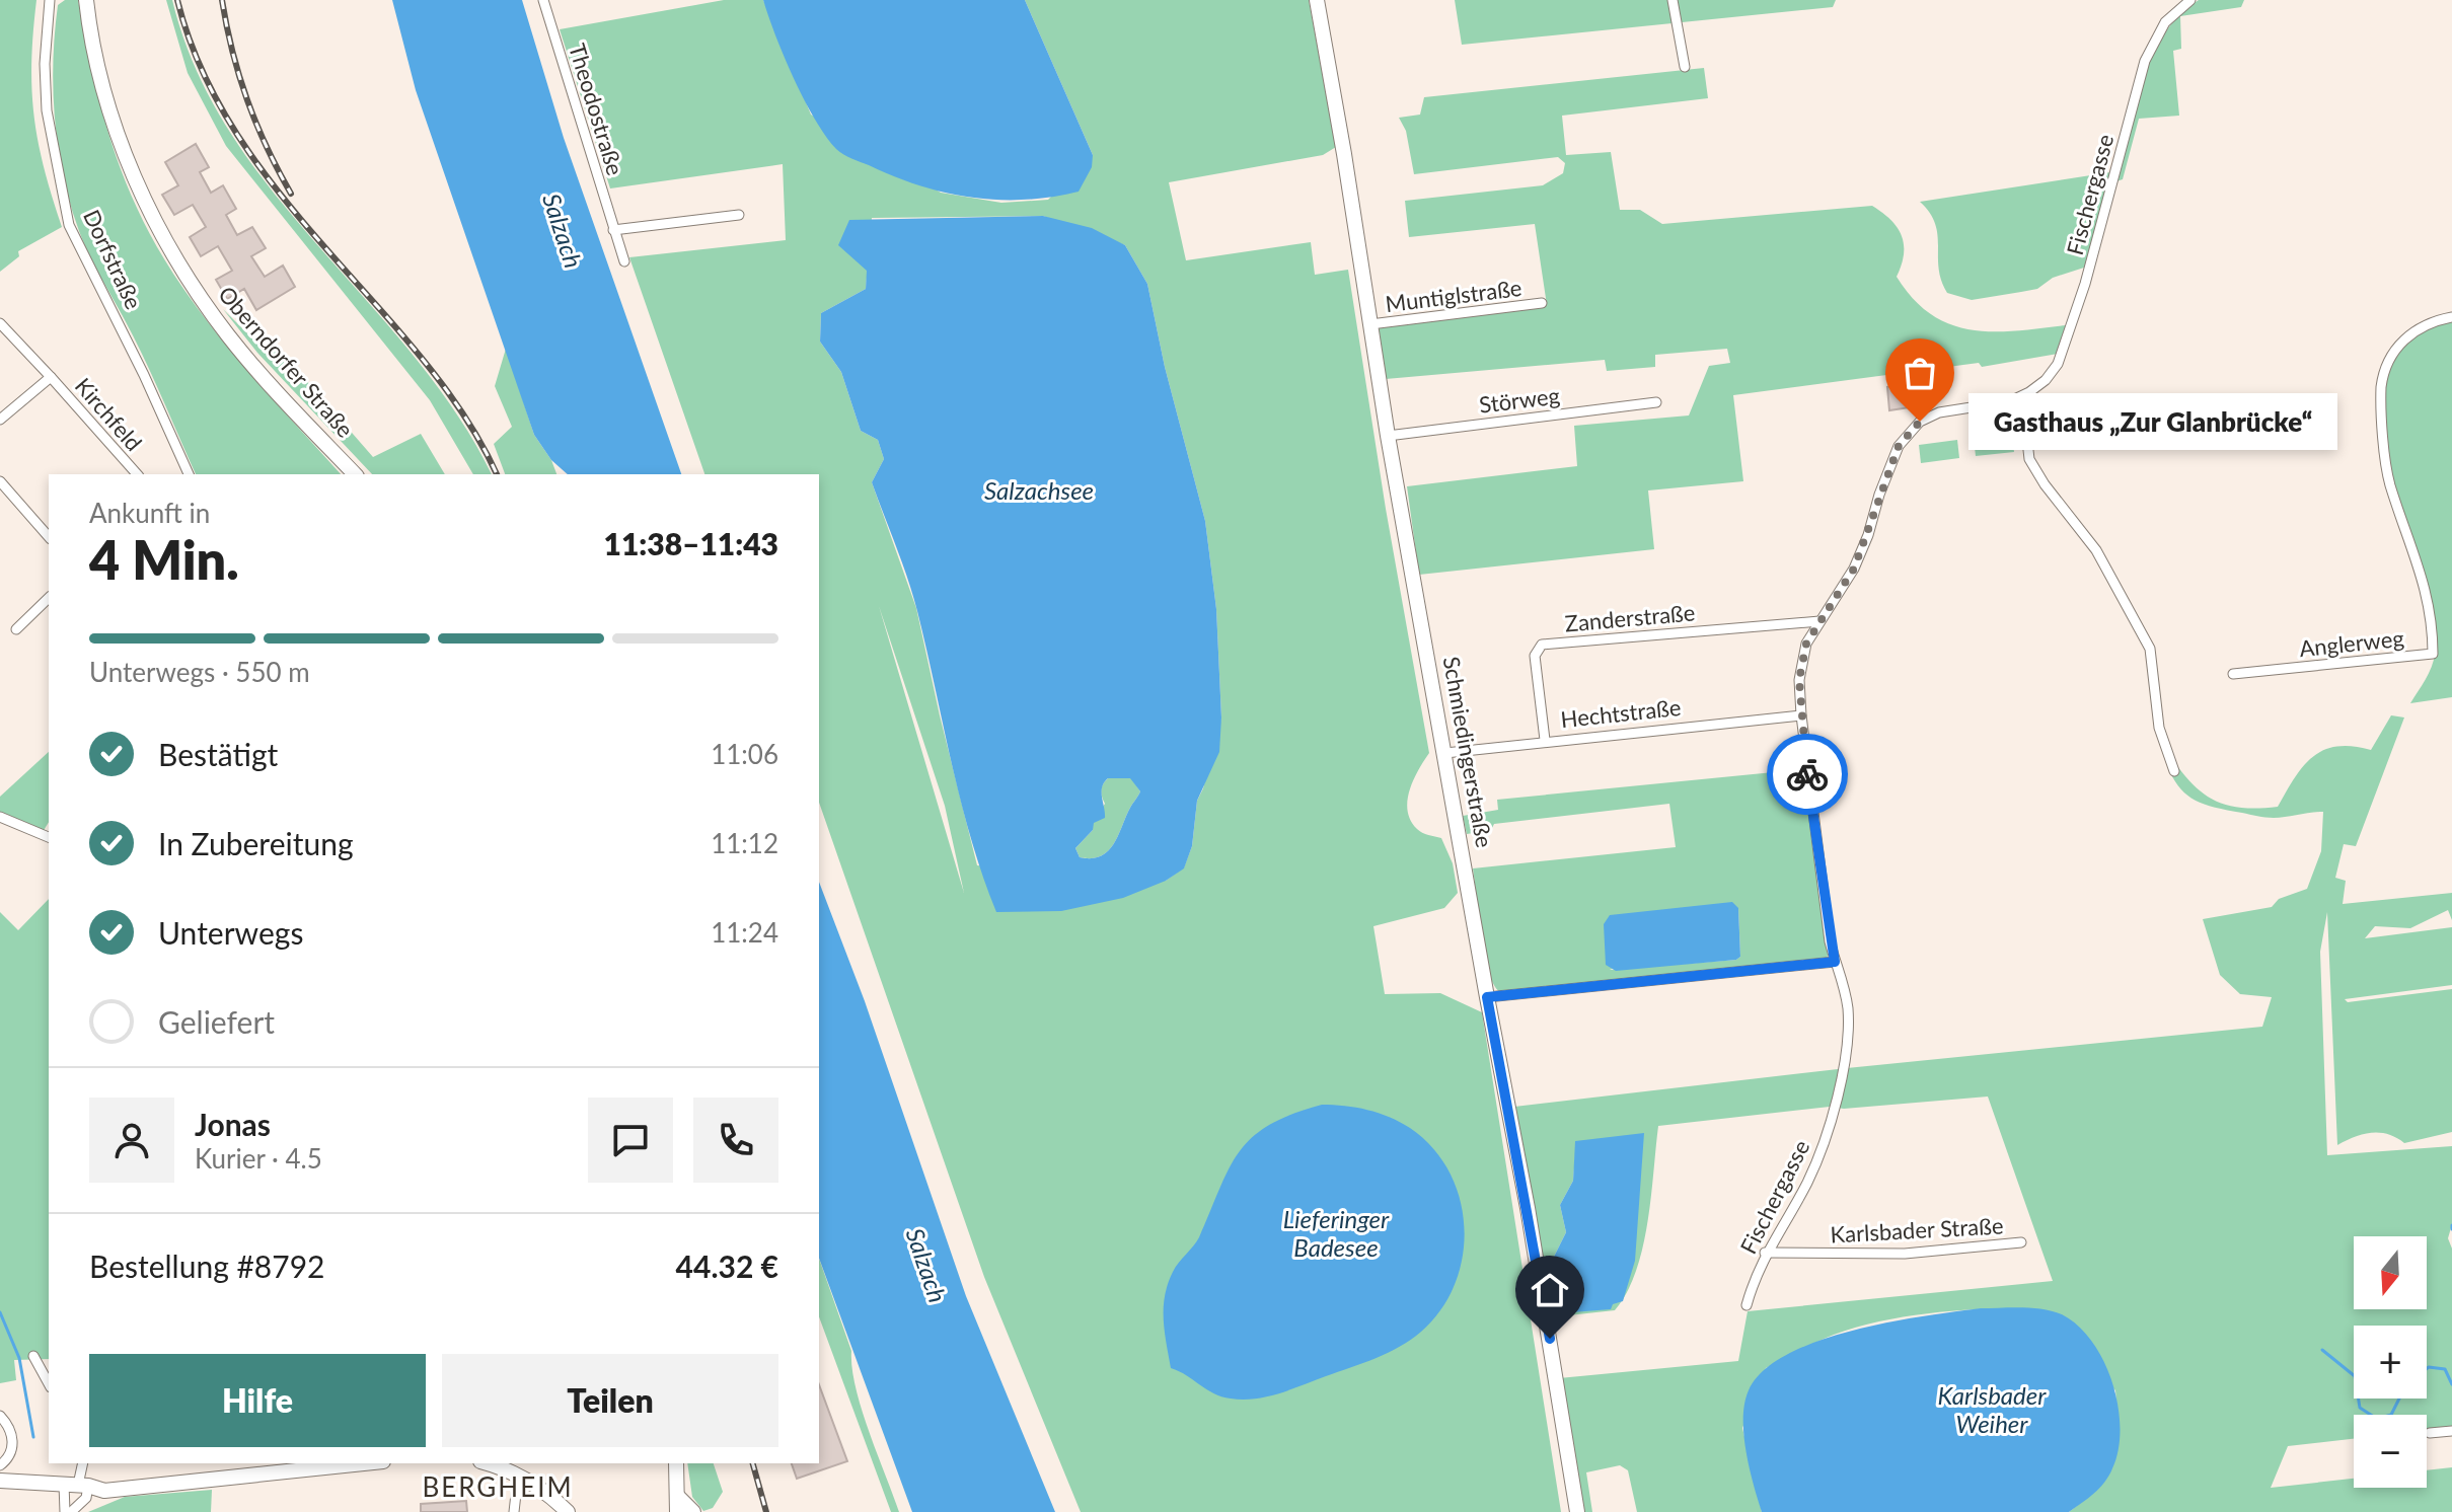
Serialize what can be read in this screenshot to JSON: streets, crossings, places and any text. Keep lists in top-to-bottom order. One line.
{"streets":{"street":["Theodostraße","Fischergasse","Dorfstraße","Muntiglstraße","Oberndorfer Straße","Störweg","Kirchfeld","Zanderstraße","Anglerweg","Hechtstraße","Schmiedingerstraße","Karlsbader Straße"]},"crossings":[["Fischergasse","Zanderstraße"],["Fischergasse","Hechtstraße"],["Fischergasse","Karlsbader Straße"],["Muntiglstraße","Schmiedingerstraße"],["Störweg","Schmiedingerstraße"],["Zanderstraße","Hechtstraße"],["Hechtstraße","Schmiedingerstraße"]],"districts":["BERGHEIM"],"water":["Salzach","Salzachsee","Lieferinger Badesee","Karlsbader Weiher"],"places":["Gasthaus „Zur Glanbrücke“"],"north":"bottom","page":{"bubble":"Gasthaus „Zur Glanbrücke“","heading":["4 Min.","Ankunft in","11:38–11:43"],"panel":["Jonas","Kurier · 4.5","Bestellung #8792","44.32 €"],"bar":"Unterwegs · 550 m","list":[["Bestätigt","11:06"],["In Zubereitung","11:12"],["Unterwegs","11:24"],"Geliefert"],"map_buttons":["+","−"],"buttons":["Hilfe","Teilen"]}}
